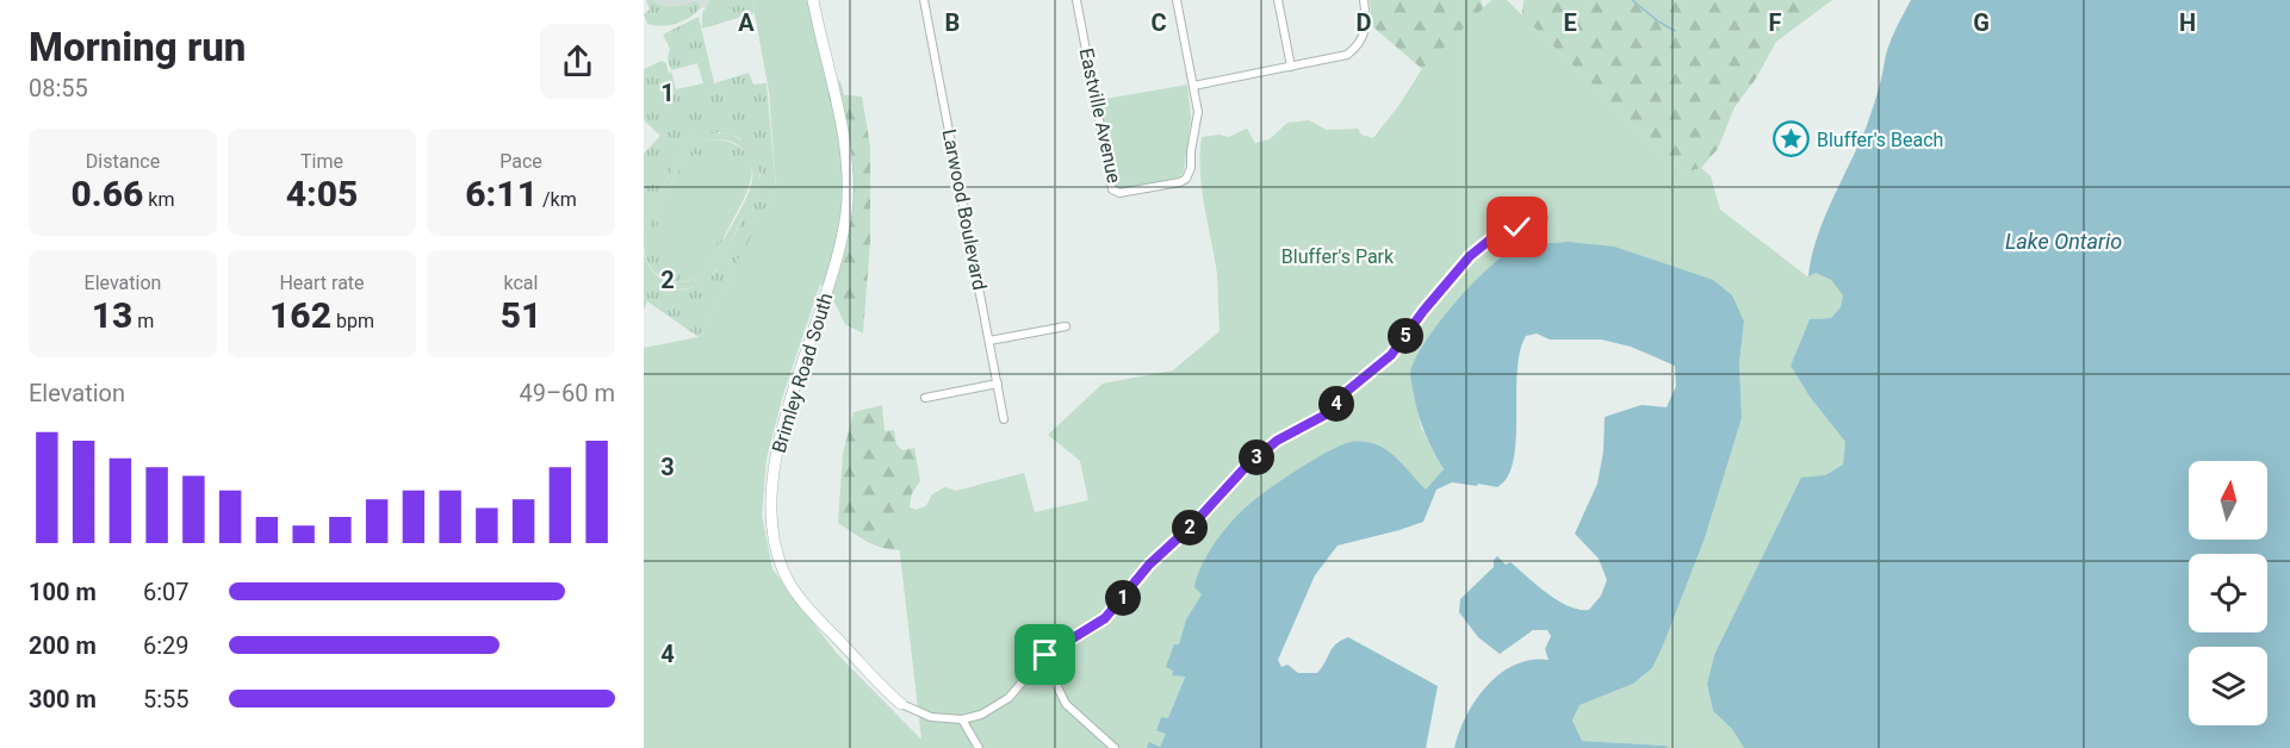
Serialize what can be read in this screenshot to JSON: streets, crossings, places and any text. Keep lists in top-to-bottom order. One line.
{"streets":{"street":["Eastville Avenue","Larwood Boulevard","Brimley Road South"]},"water":["Lake Ontario"],"parks":["Bluffer's Park"],"places":{"place":["Bluffer's Beach"]},"north":"top","page":{"heading":["Morning run","08:55"],"stats":[["Distance","0.66 km"],["Time","4:05"],["Pace","6:11 /km"],["Elevation","13 m"],["Heart rate","162 bpm"],["kcal","51"]],"pins":["5","4","3","2","1"],"chart":["Elevation","49–60 m"],"list":[{"name":"100 m","note":"6:07"},{"name":"200 m","note":"6:29"},{"name":"300 m","note":"5:55"}]},"grid":{"columns":["A","B","C","D","E","F","G","H"],"rows":["1","2","3","4"]}}
